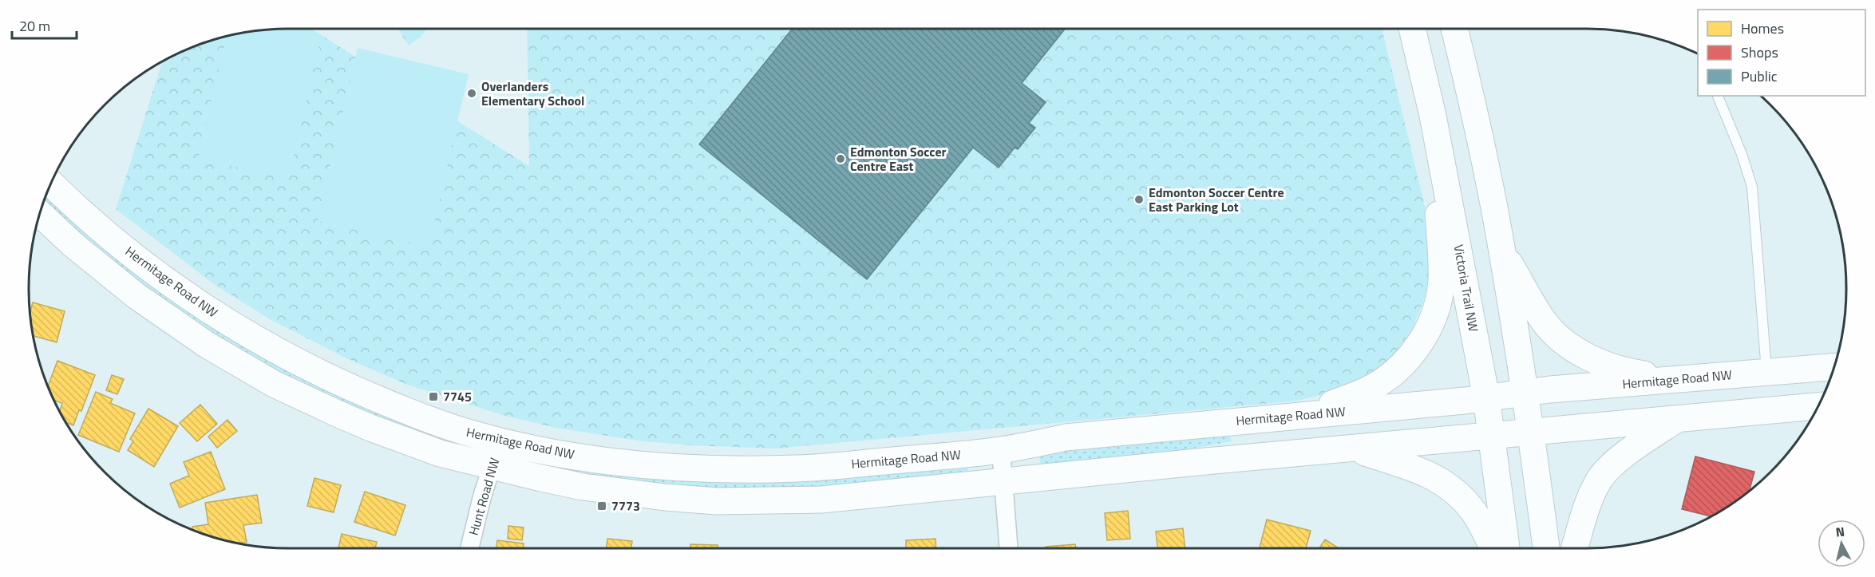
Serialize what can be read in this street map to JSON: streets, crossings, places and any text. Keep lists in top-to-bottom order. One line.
{"streets":{"street":["Hermitage Road NW","Victoria Trail NW","Hunt Road NW"]},"crossings":[["Hermitage Road NW","Victoria Trail NW"],["Hermitage Road NW","Hunt Road NW"]],"places":{"other":["Overlanders Elementary School","Edmonton Soccer Centre East","Edmonton Soccer Centre East Parking Lot"],"transit":["7745","7773"]},"legend":["Homes","Shops","Public"],"scale_bar":"20 m","north":"top"}
